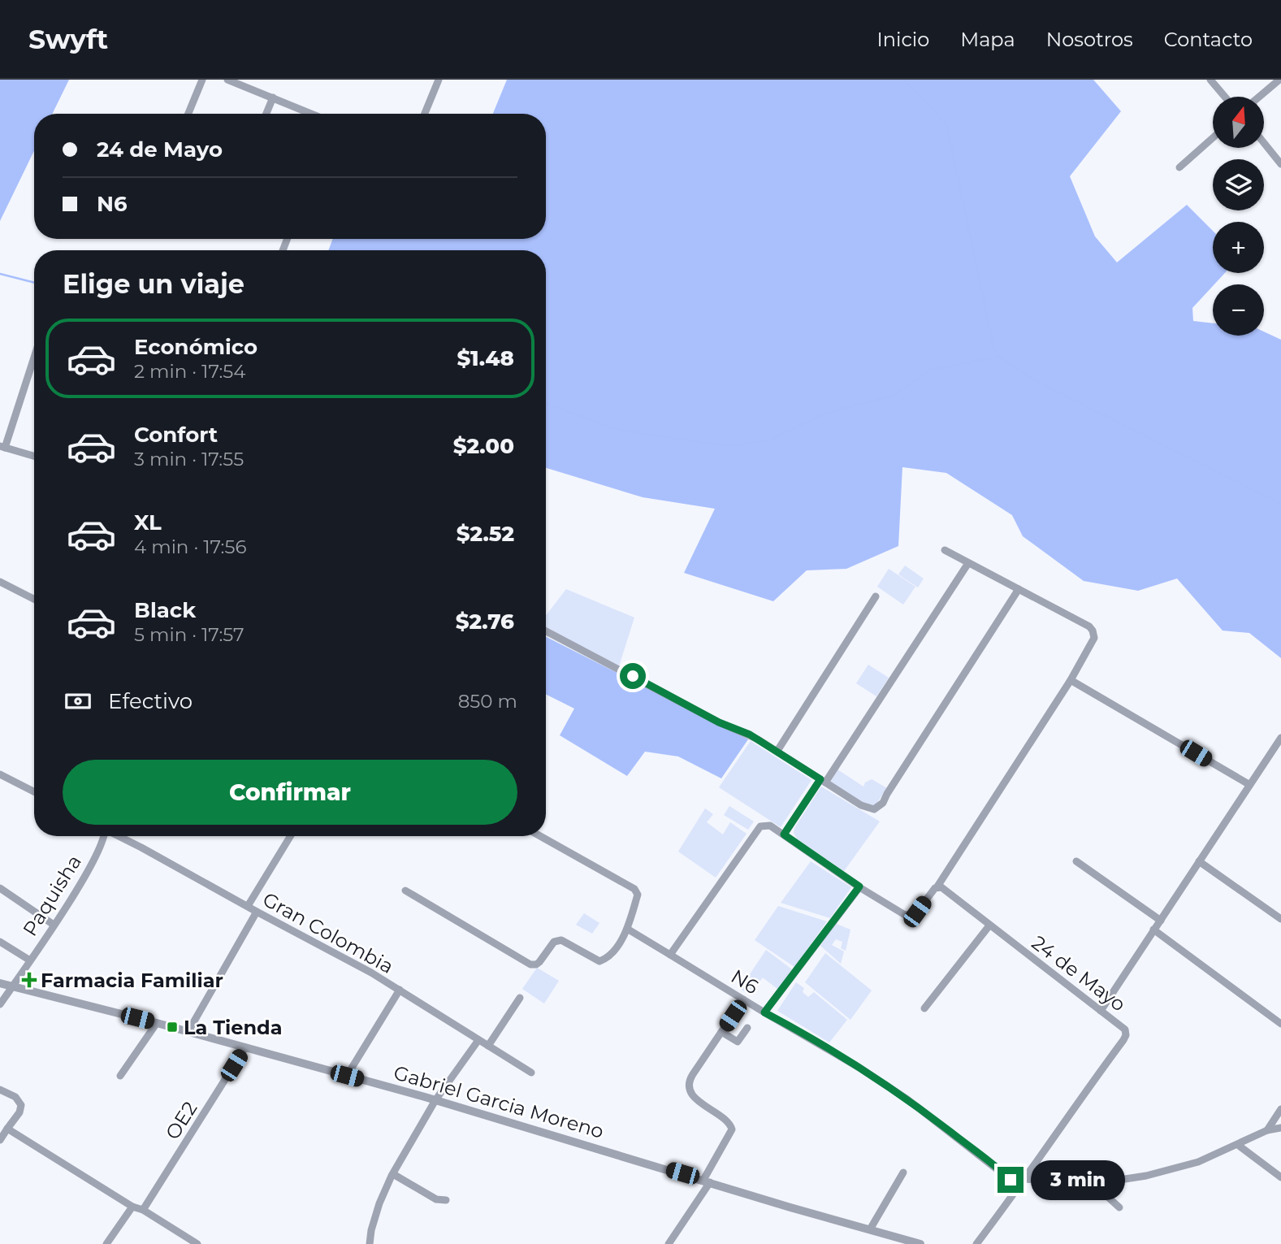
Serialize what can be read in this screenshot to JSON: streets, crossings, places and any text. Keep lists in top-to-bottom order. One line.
{"streets":{"street":["Paquisha","Gran Colombia","24 de Mayo","N6","Gabriel Garcia Moreno","OE2"]},"crossings":[["Paquisha","Gabriel Garcia Moreno"],["24 de Mayo","N6"],["Gabriel Garcia Moreno","OE2"]],"places":{"health":["Farmacia Familiar"],"transit":["La Tienda"]},"north":"top","page":{"header":"Swyft","nav":["Inicio","Mapa","Nosotros","Contacto"],"map_buttons":["+","−"],"banner":["24 de Mayo","N6"],"heading":"Elige un viaje","list":[{"name":"Económico","note":"2 min · 17:54","value":"$1.48"},{"name":"Confort","note":"3 min · 17:55","value":"$2.00"},{"name":"XL","note":"4 min · 17:56","value":"$2.52"},{"name":"Black","note":"5 min · 17:57","value":"$2.76"}],"pay":["Efectivo","850 m"],"buttons":"Confirmar","bubble":"3 min"}}
